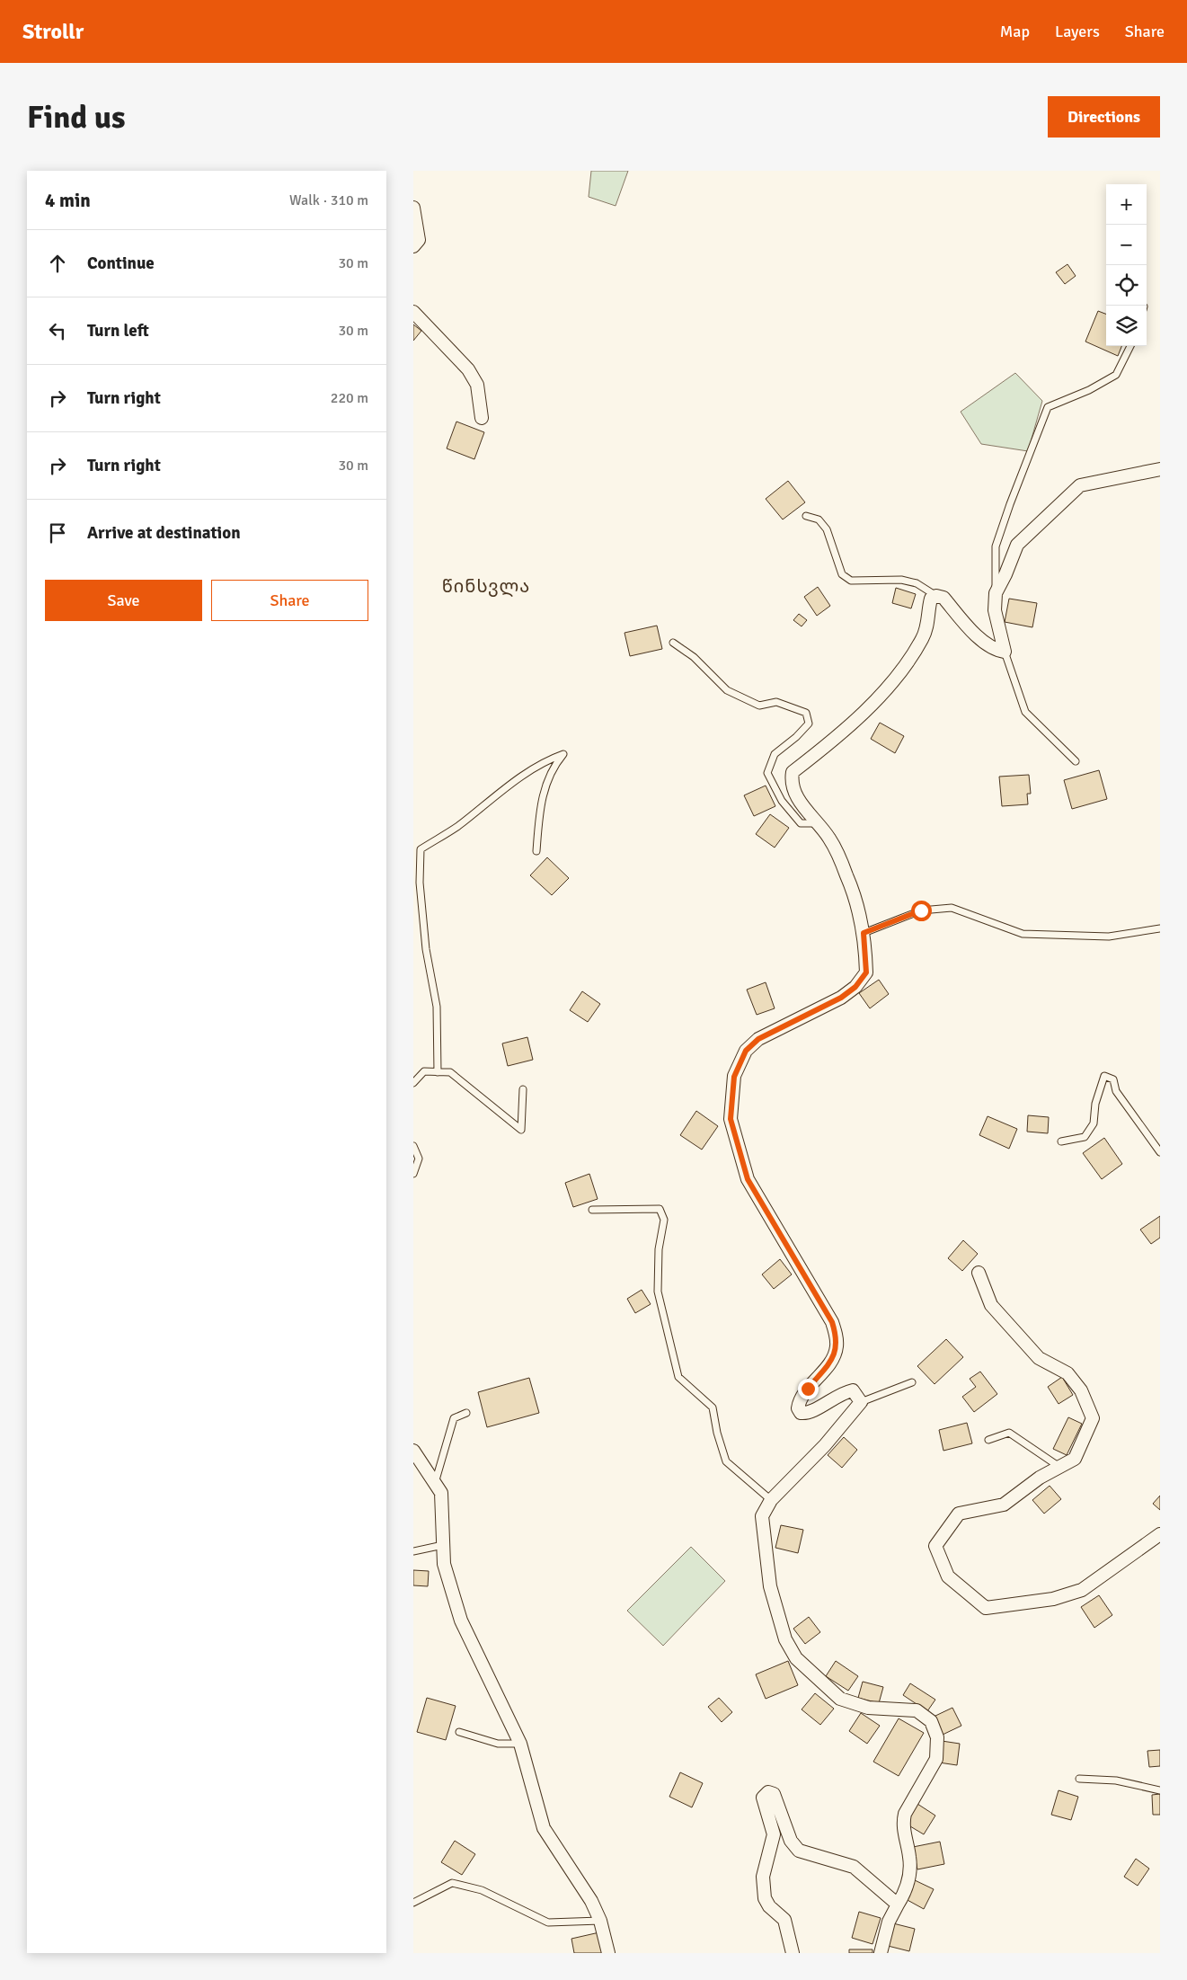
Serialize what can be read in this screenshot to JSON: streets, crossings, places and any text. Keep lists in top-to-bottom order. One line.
{"districts":["წინსვლა"],"page":{"header":"Strollr","nav":["Map","Layers","Share"],"buttons":["Directions",["Save","Share"]],"title":"Find us","heading":["4 min","Walk · 310 m"],"map_buttons":["+","−"],"list":[["Continue","30 m"],["Turn left","30 m"],["Turn right","220 m"],["Turn right","30 m"],"Arrive at destination"]}}
